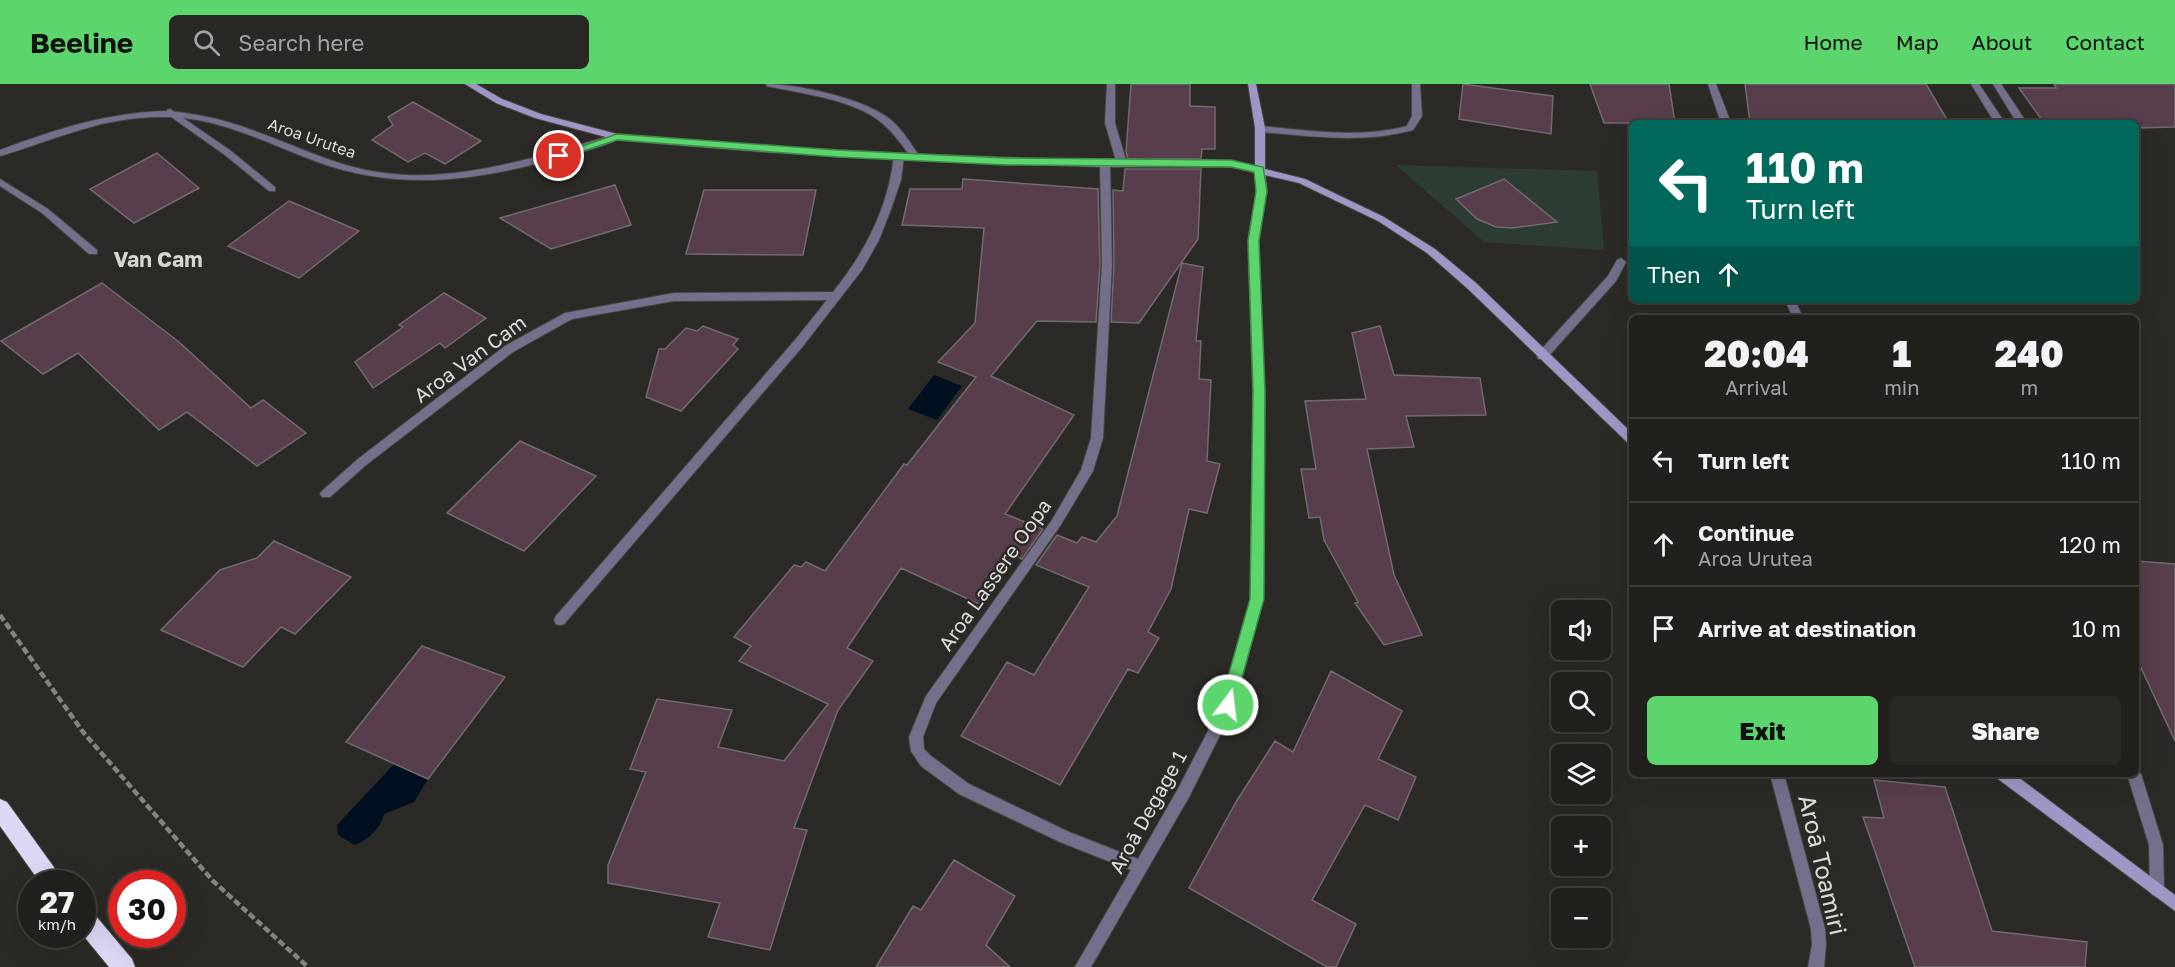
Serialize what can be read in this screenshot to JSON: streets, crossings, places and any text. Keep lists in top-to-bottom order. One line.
{"streets":{"street":["Aroa Urutea","Aroa Van Cam","Aroa Lassere Oopa","Aroā Degage 1","Aroā Toamiri"]},"crossings":[["Aroa Lassere Oopa","Aroā Degage 1"]],"districts":["Van Cam"],"page":{"header":"Beeline","search":"Search here","nav":["Home","Map","About","Contact"],"turn":["110 m","Turn left"],"then":"Then","eta":["20:04","Arrival","1","min","240","m"],"list":[{"name":"Turn left","value":"110 m"},{"name":"Continue","note":"Aroa Urutea","value":"120 m"},{"name":"Arrive at destination","value":"10 m"}],"map_buttons":["+","−"],"buttons":["Exit","Share"],"speed":"27 km/h","limit":"30"}}
